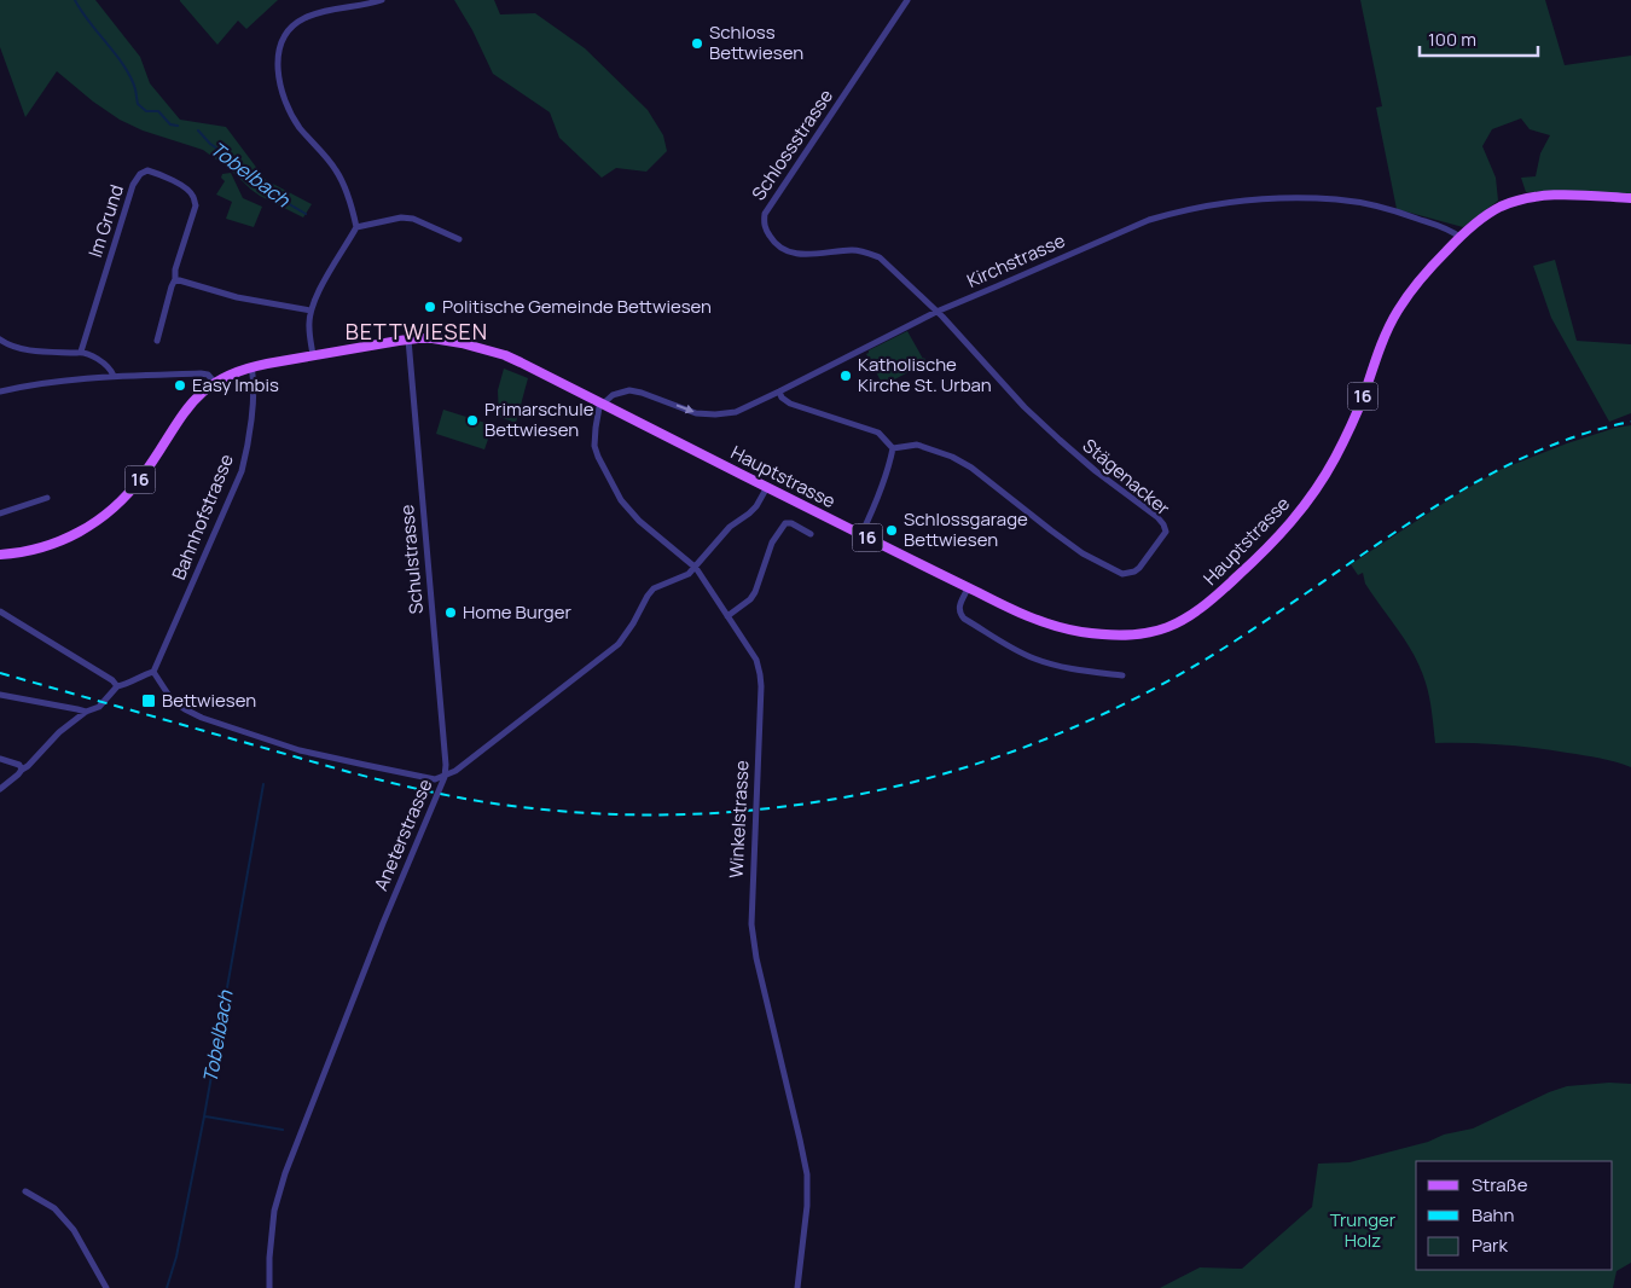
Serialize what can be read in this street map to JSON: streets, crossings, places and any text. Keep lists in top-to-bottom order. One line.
{"streets":{"main road":["16","Hauptstrasse"],"street":["Schlossstrasse","Im Grund","Kirchstrasse","Stägenacker","Bahnhofstrasse","Schulstrasse","Winkelstrasse","Aneterstrasse"]},"crossings":[["Schlossstrasse","Kirchstrasse"],["Schlossstrasse","Stägenacker"],["Kirchstrasse","Hauptstrasse"],["Kirchstrasse","Stägenacker"],["Kirchstrasse","Winkelstrasse"],["Hauptstrasse","Bahnhofstrasse"],["Hauptstrasse","Schulstrasse"],["Hauptstrasse","Winkelstrasse"],["Hauptstrasse","Aneterstrasse"],["Schulstrasse","Aneterstrasse"],["Winkelstrasse","Aneterstrasse"]],"districts":["BETTWIESEN"],"water":["Tobelbach"],"parks":["Trunger Holz"],"places":{"other":["Schloss Bettwiesen","Politische Gemeinde Bettwiesen","Katholische Kirche St. Urban","Easy Imbis","Primarschule Bettwiesen","Schlossgarage Bettwiesen","Home Burger"],"transit":["Bettwiesen"]},"legend":["Straße","Bahn","Park"],"scale_bar":"100 m"}
